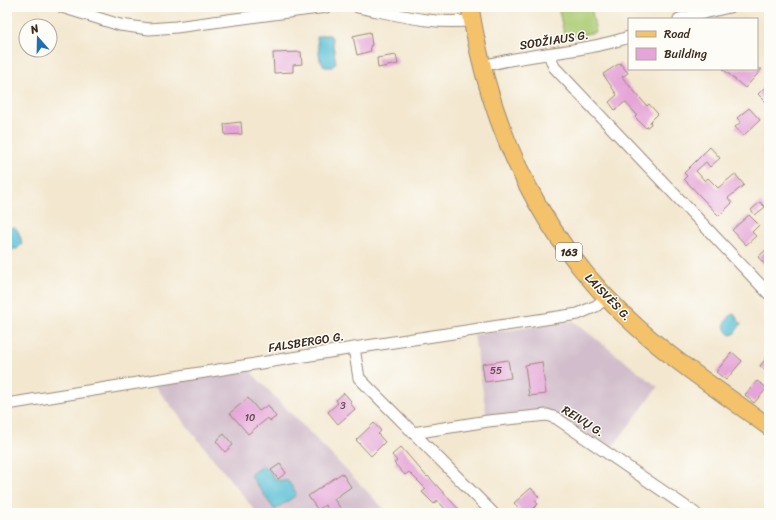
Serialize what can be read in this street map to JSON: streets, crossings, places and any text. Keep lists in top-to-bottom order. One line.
{"streets":{"main road":["163","LAISVĖS G."],"street":["SODŽIAUS G.","FALSBERGO G.","REIVŲ G."]},"crossings":[["SODŽIAUS G.","LAISVĖS G."],["LAISVĖS G.","FALSBERGO G."]],"house_numbers":["55","3","10"],"legend":["Road","Building"],"north":"top"}
